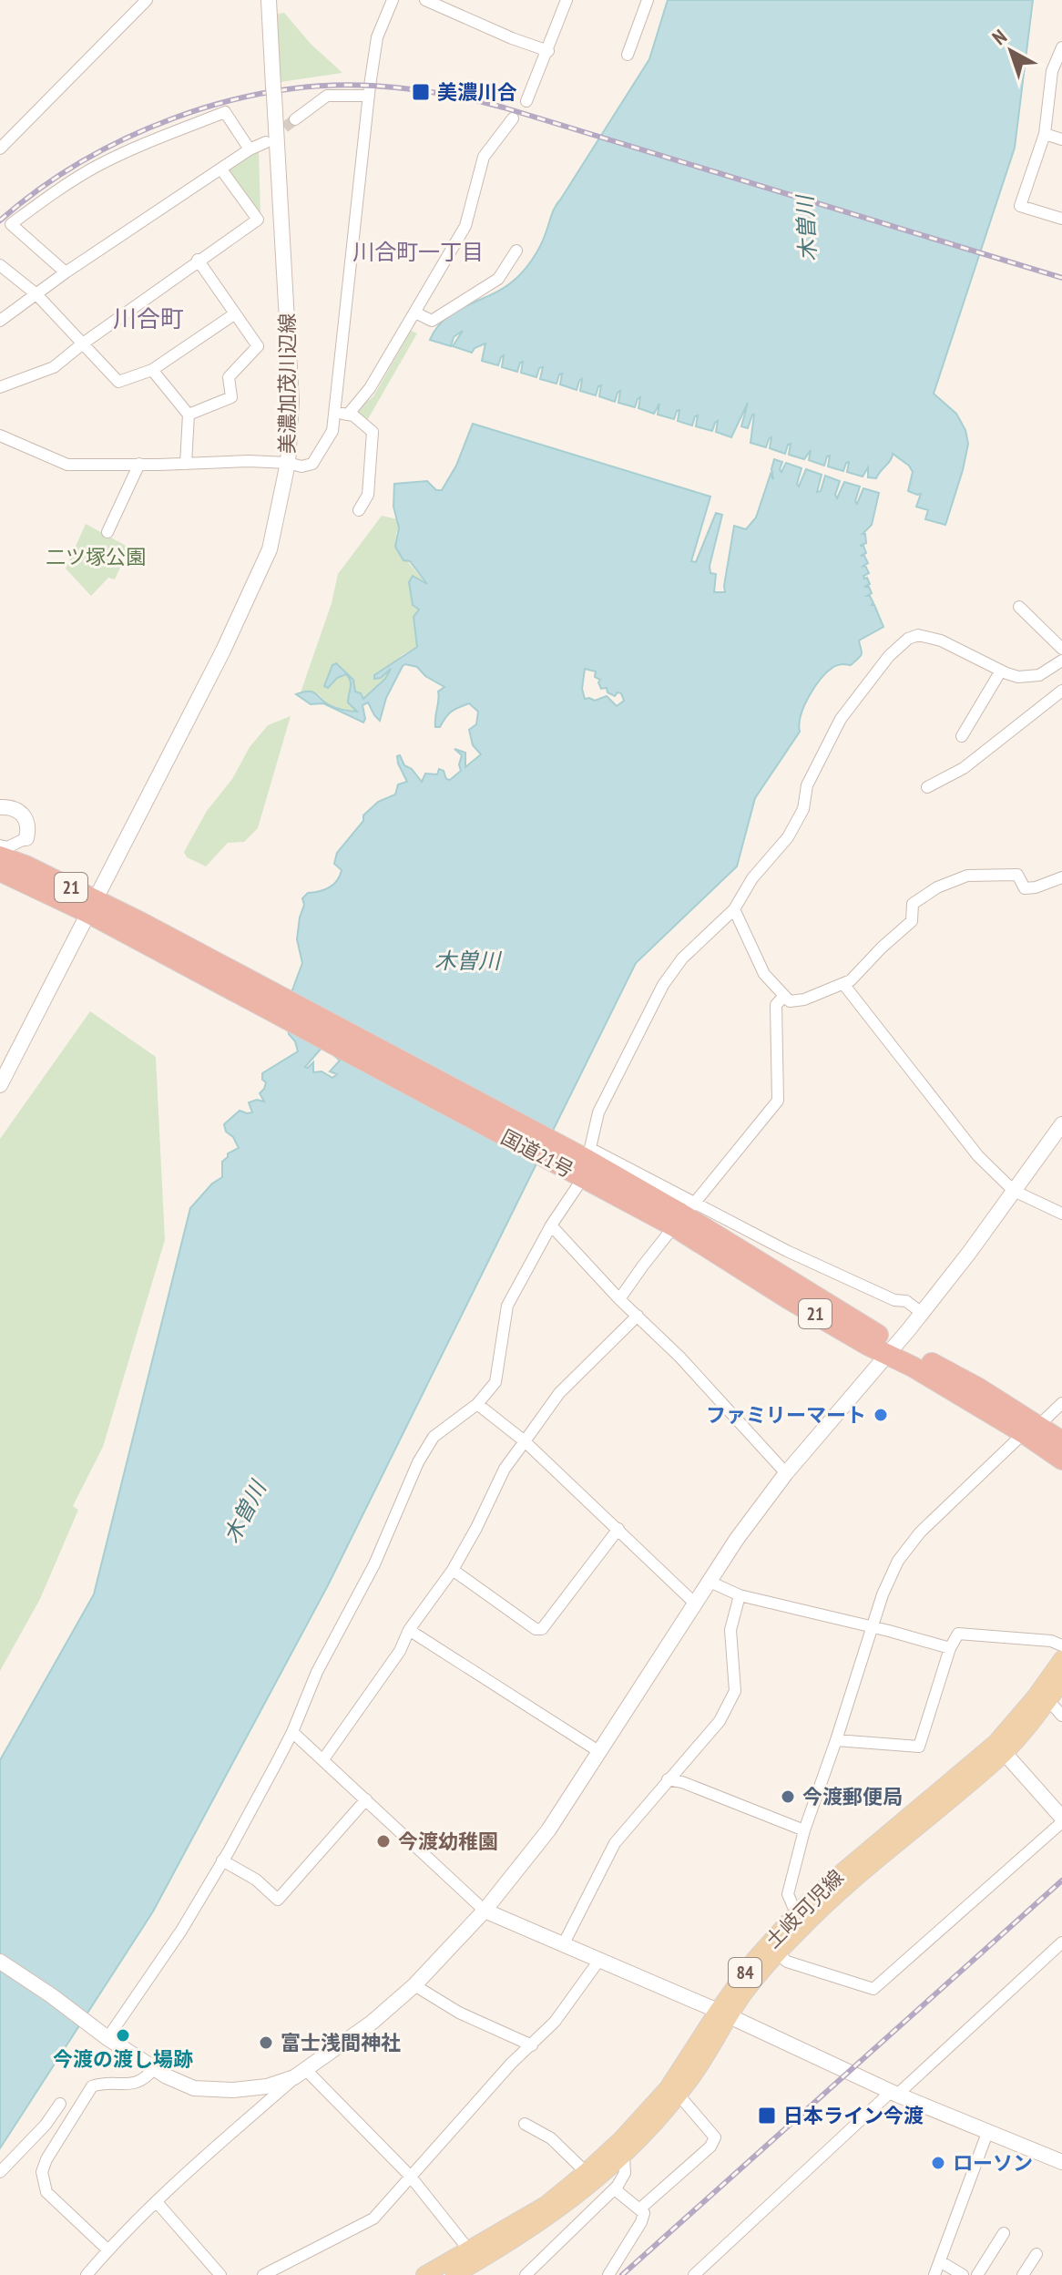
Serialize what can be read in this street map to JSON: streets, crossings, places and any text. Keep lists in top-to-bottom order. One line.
{"streets":{"highway":["21","国道21号"],"main road":["土岐可児線","84"],"street":["美濃加茂川辺線"]},"crossings":[["美濃加茂川辺線","国道21号"]],"districts":["川合町一丁目","川合町"],"water":["木曽川"],"parks":["二ツ塚公園"],"places":{"transit":["美濃川合","日本ライン今渡"],"other":["ファミリーマート","今渡郵便局","今渡幼稚園","今渡の渡し場跡","富士浅間神社","ローソン"]},"north":"top left"}
